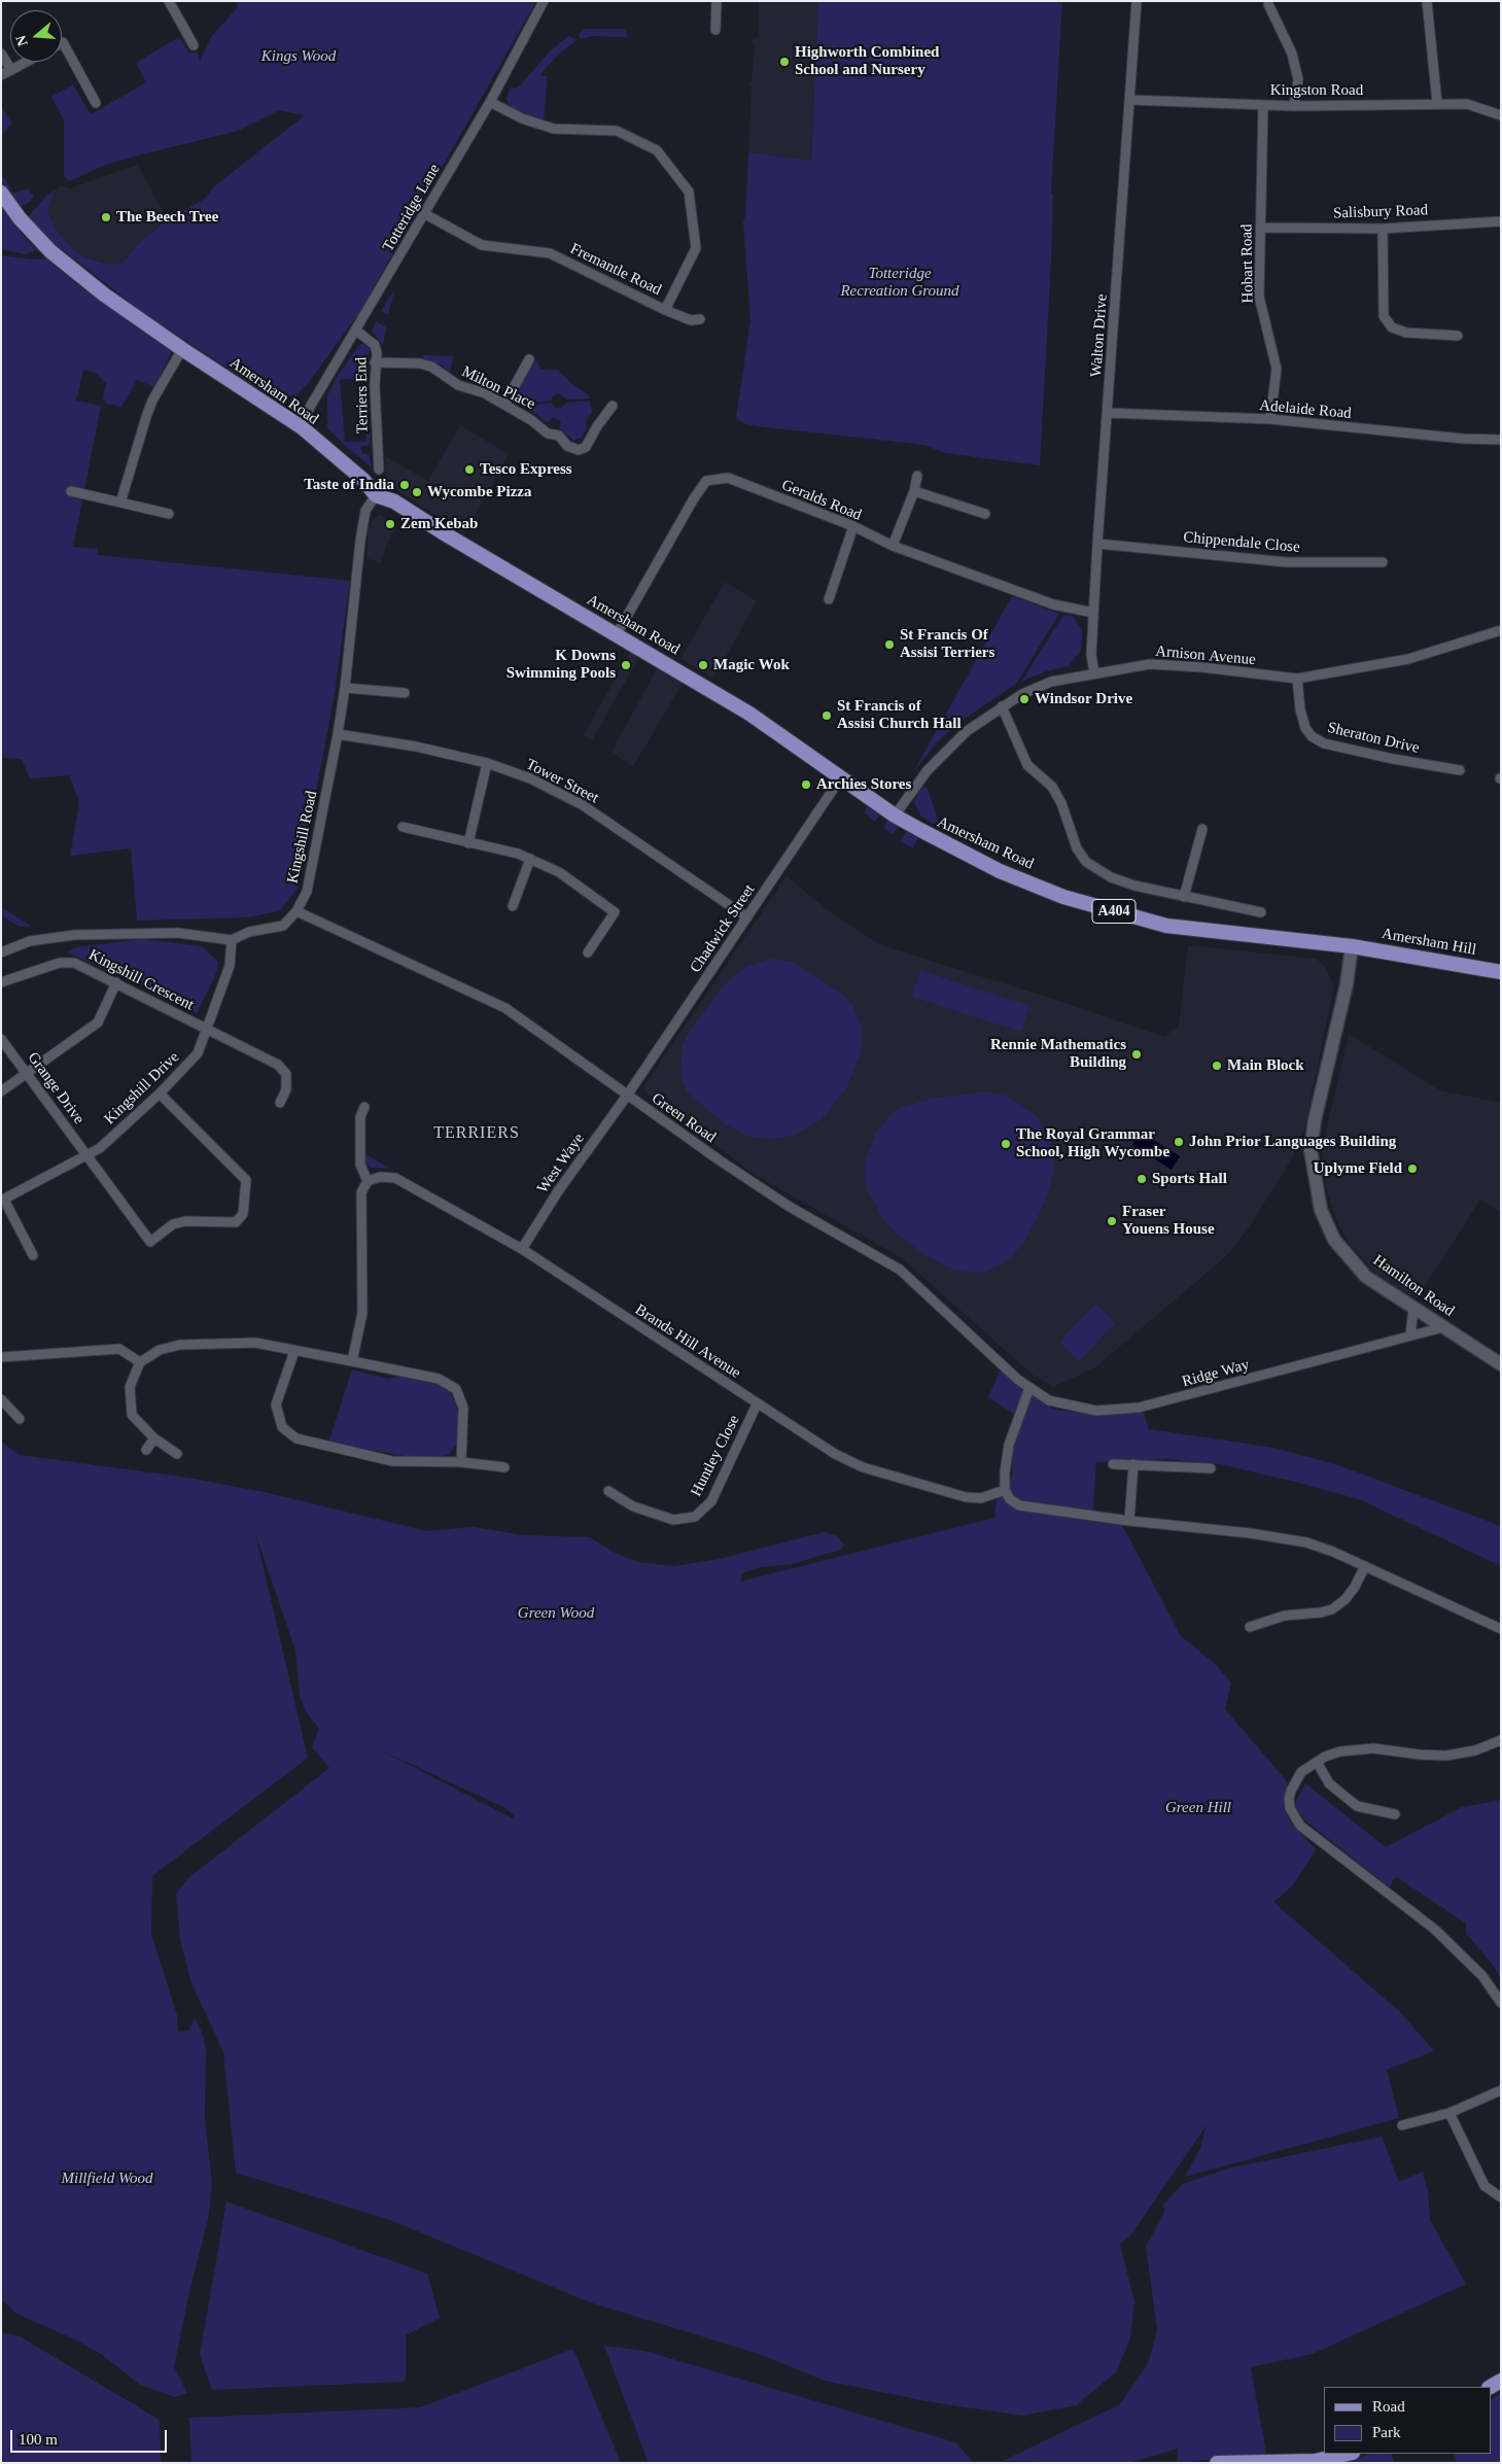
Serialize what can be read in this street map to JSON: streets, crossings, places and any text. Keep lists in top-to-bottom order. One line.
{"streets":{"main road":["Amersham Road","A404","Amersham Hill"],"street":["Kingston Road","Totteridge Lane","Salisbury Road","Hobart Road","Fremantle Road","Walton Drive","Milton Place","Terriers End","Adelaide Road","Geralds Road","Chippendale Close","Arnison Avenue","Sheraton Drive","Tower Street","Kingshill Road","Chadwick Street","Kingshill Crescent","Grange Drive","Kingshill Drive","Green Road","West Waye","Hamilton Road","Brands Hill Avenue","Ridge Way","Huntley Close"]},"crossings":[["Kingston Road","Hobart Road"],["Kingston Road","Walton Drive"],["Totteridge Lane","Fremantle Road"],["Totteridge Lane","Amersham Road"],["Totteridge Lane","Terriers End"],["Salisbury Road","Hobart Road"],["Hobart Road","Adelaide Road"],["Walton Drive","Adelaide Road"],["Walton Drive","Geralds Road"],["Walton Drive","Chippendale Close"],["Walton Drive","Arnison Avenue"],["Milton Place","Terriers End"],["Amersham Road","Geralds Road"],["Amersham Road","Arnison Avenue"],["Amersham Road","Kingshill Road"],["Amersham Road","Chadwick Street"],["Amersham Road","Amersham Hill"],["Amersham Road","Hamilton Road"],["Arnison Avenue","Sheraton Drive"],["Tower Street","Kingshill Road"],["Tower Street","Chadwick Street"],["Kingshill Road","Kingshill Drive"],["Kingshill Road","Green Road"],["Chadwick Street","Green Road"],["Chadwick Street","West Waye"],["Amersham Hill","Hamilton Road"],["Kingshill Crescent","Kingshill Drive"],["Grange Drive","Kingshill Drive"],["Green Road","West Waye"],["Green Road","Ridge Way"],["West Waye","Brands Hill Avenue"],["Hamilton Road","Ridge Way"],["Brands Hill Avenue","Huntley Close"]],"districts":["TERRIERS"],"parks":["Kings Wood","Totteridge Recreation Ground","Green Wood","Green Hill","Millfield Wood"],"places":["Highworth Combined School and Nursery","The Beech Tree","Tesco Express","Taste of India","Wycombe Pizza","Zem Kebab","St Francis Of Assisi Terriers","K Downs Swimming Pools","Magic Wok","Windsor Drive","St Francis of Assisi Church Hall","Archies Stores","Rennie Mathematics Building","Main Block","John Prior Languages Building","The Royal Grammar School, High Wycombe","Uplyme Field","Sports Hall","Fraser Youens House"],"legend":["Road","Park"],"scale_bar":"100 m","north":"left"}
